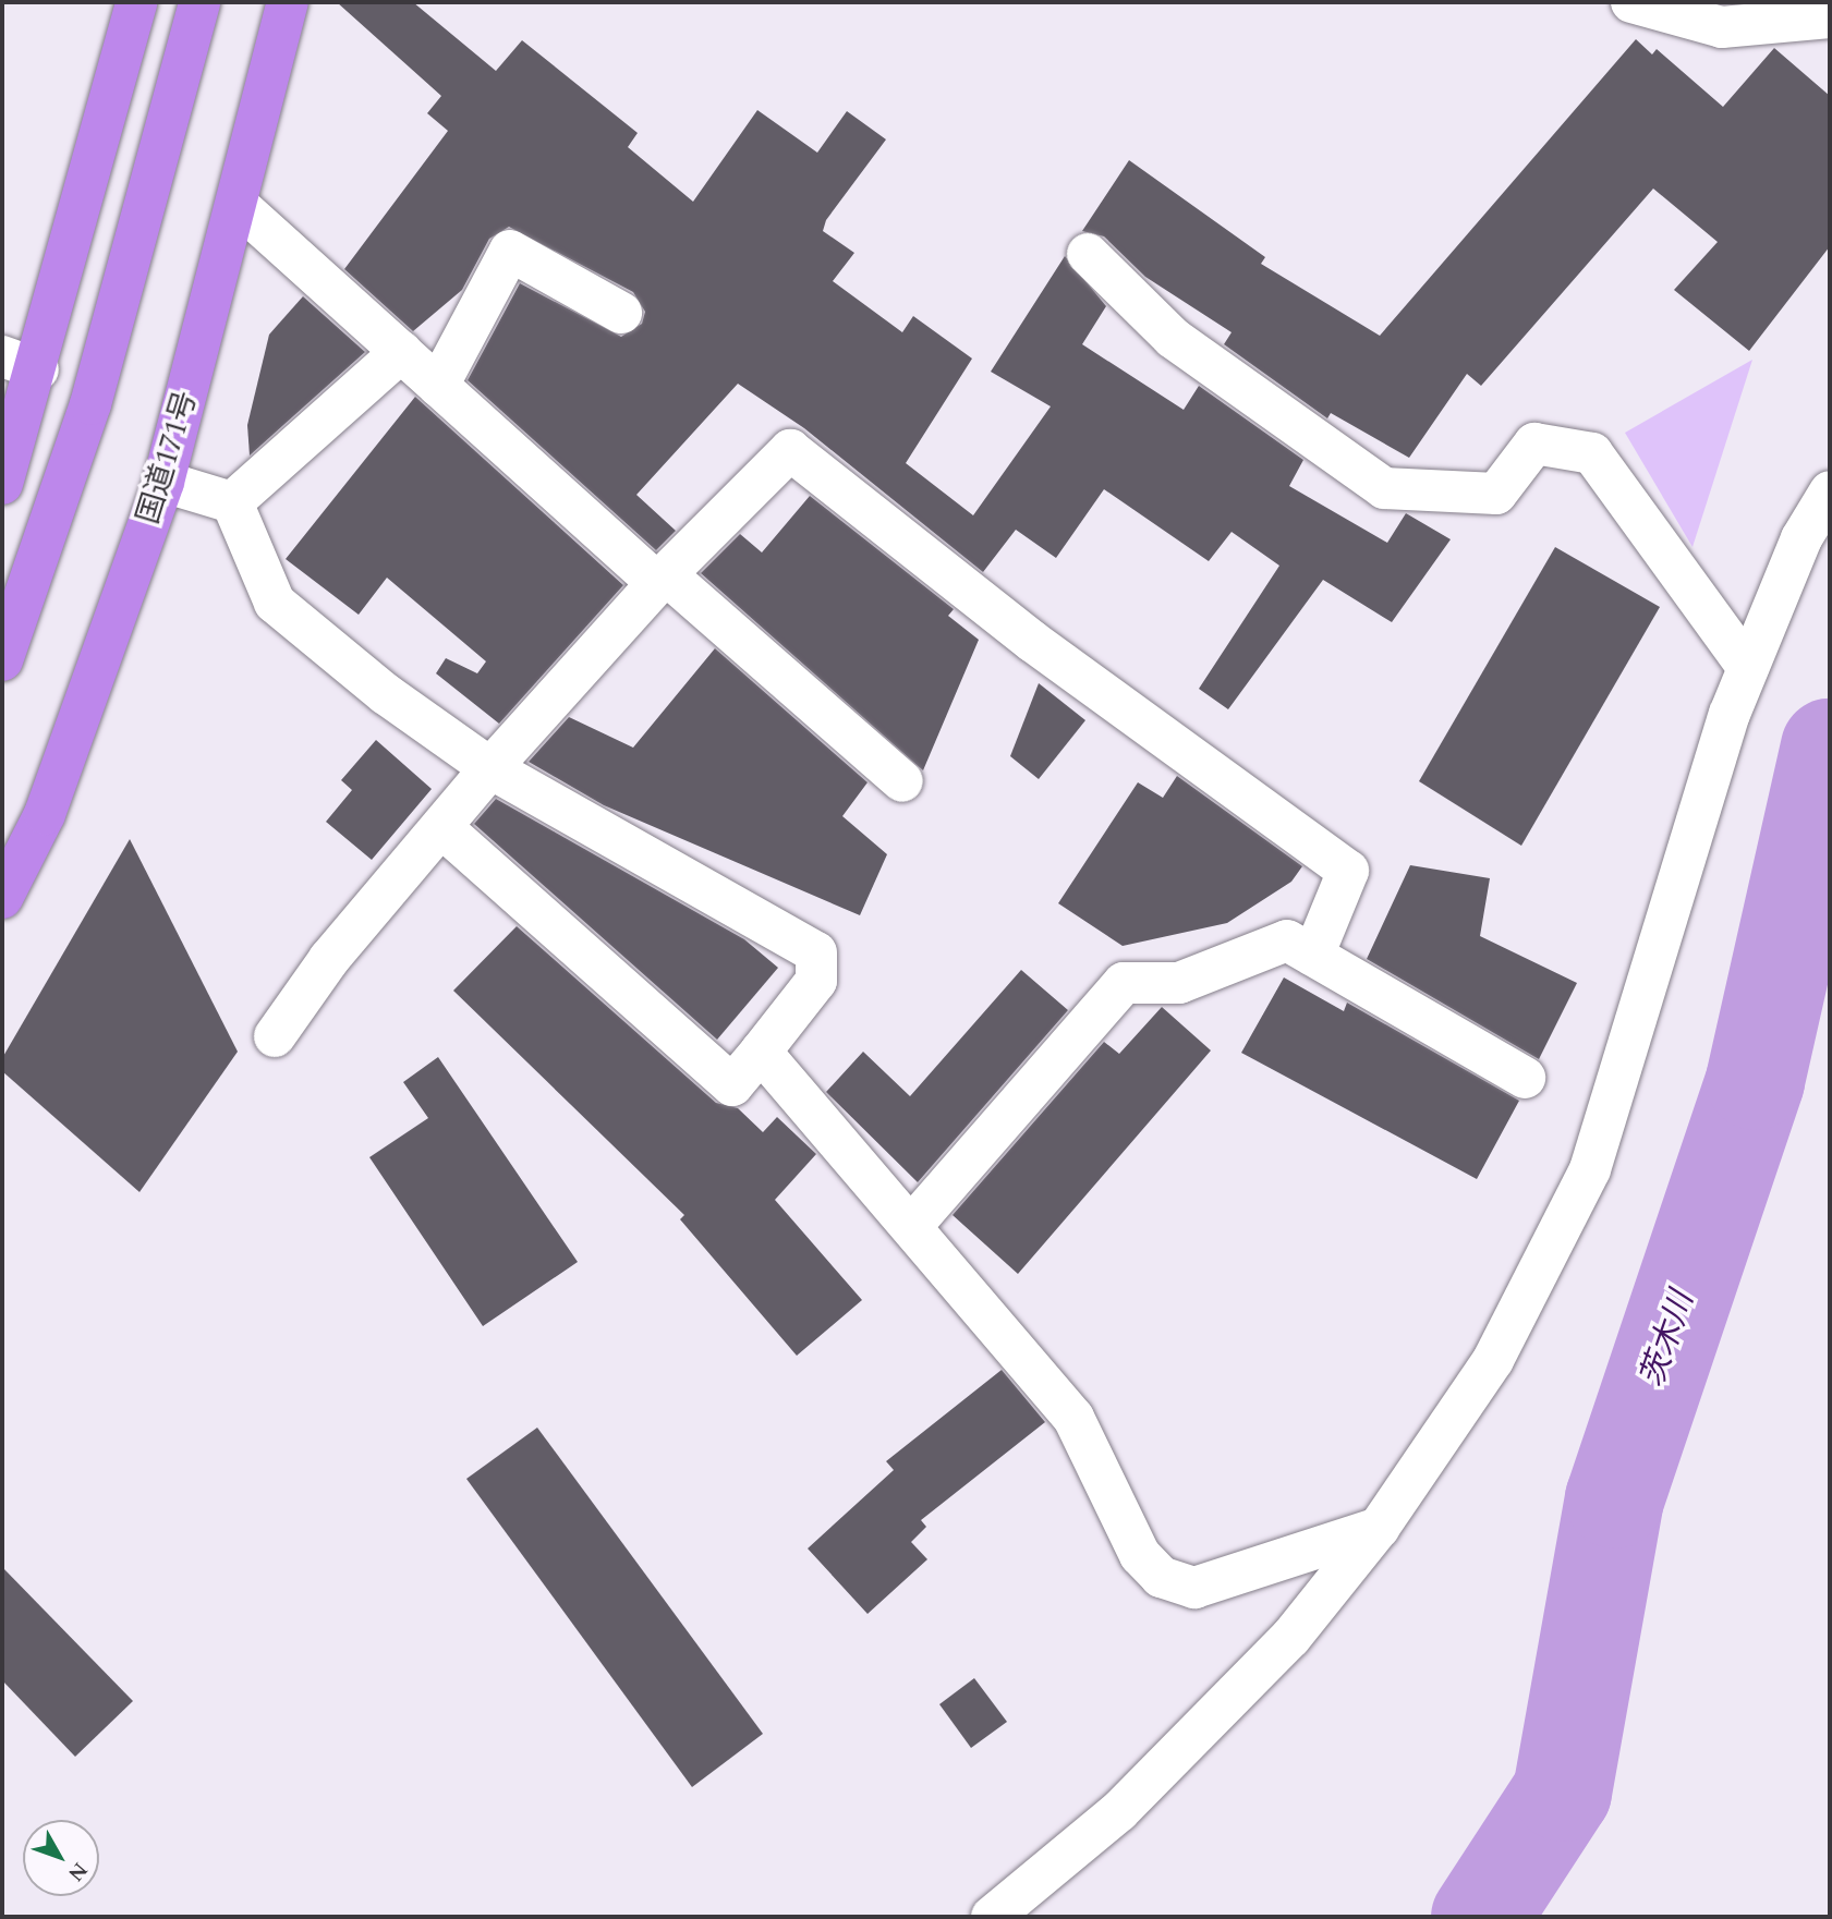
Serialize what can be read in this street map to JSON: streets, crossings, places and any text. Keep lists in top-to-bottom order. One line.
{"streets":{"highway":["国道171号"]},"water":["茨木川"],"north":"bottom right"}
